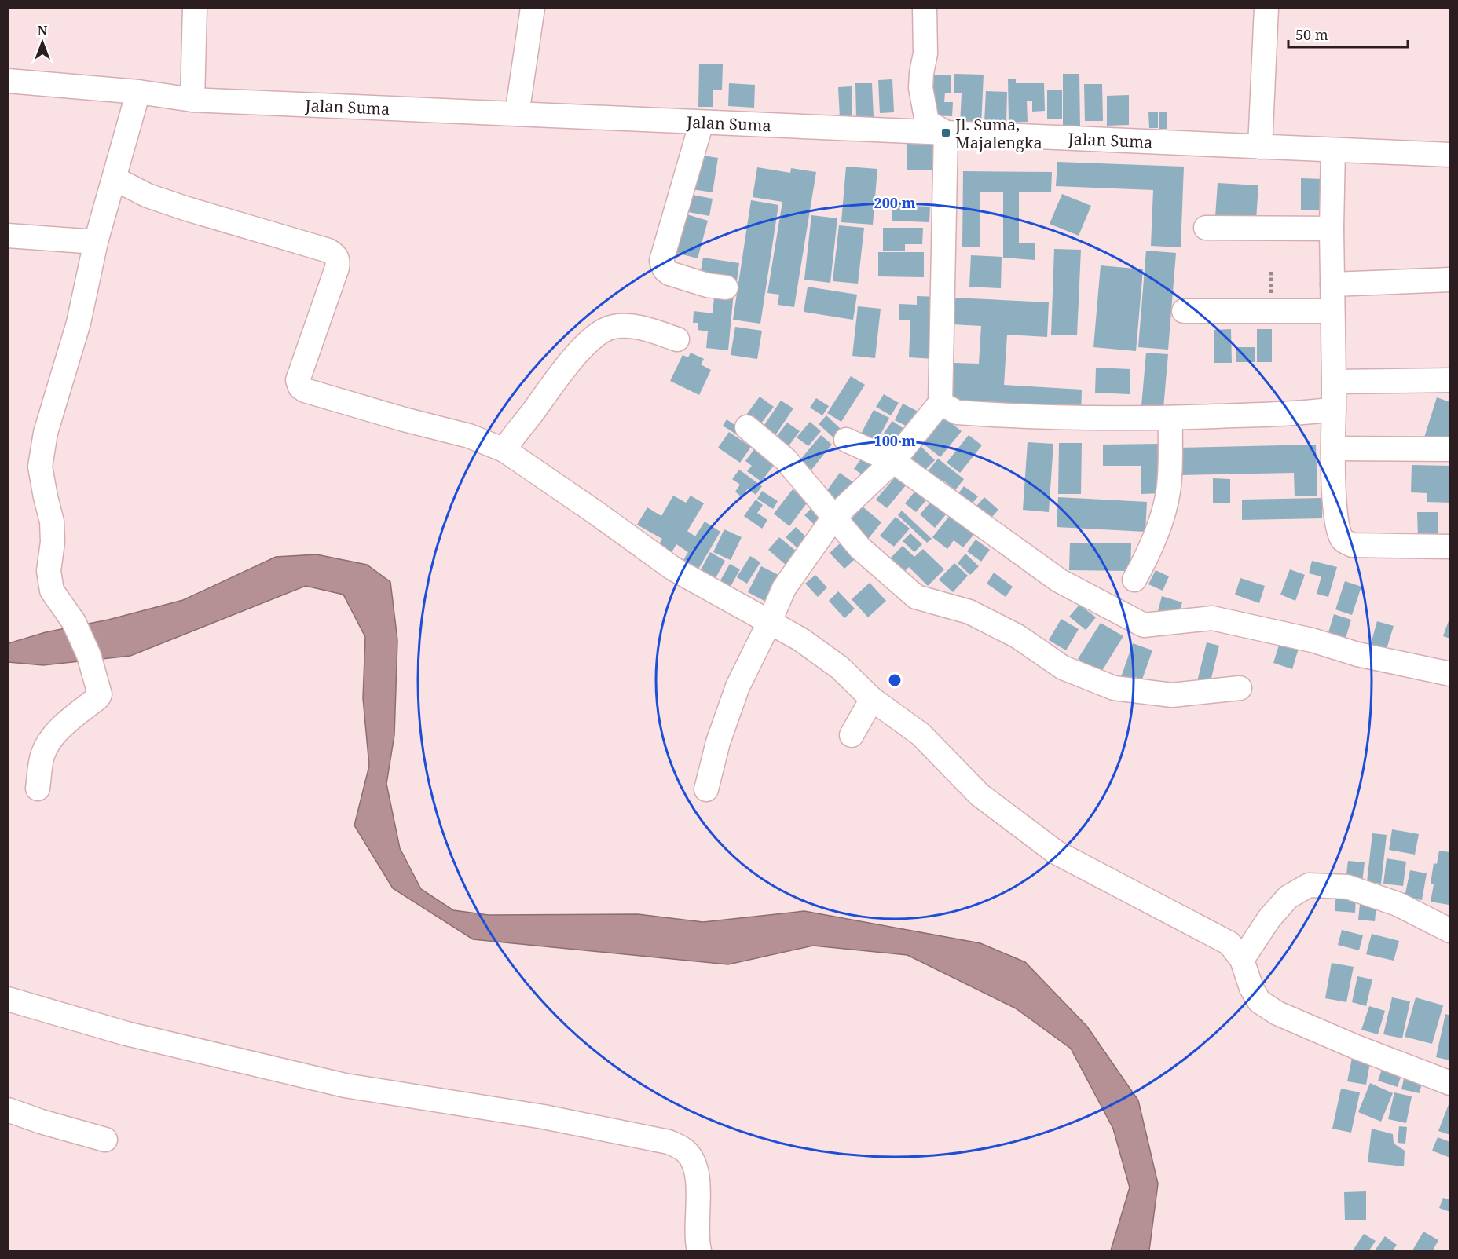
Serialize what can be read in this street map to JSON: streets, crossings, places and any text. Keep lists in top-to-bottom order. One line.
{"streets":{"street":["Jalan Suma"]},"places":{"transit":["Jl. Suma, Majalengka"]},"scale_bar":"50 m","north":"top","rings":["200 m","100 m"]}
